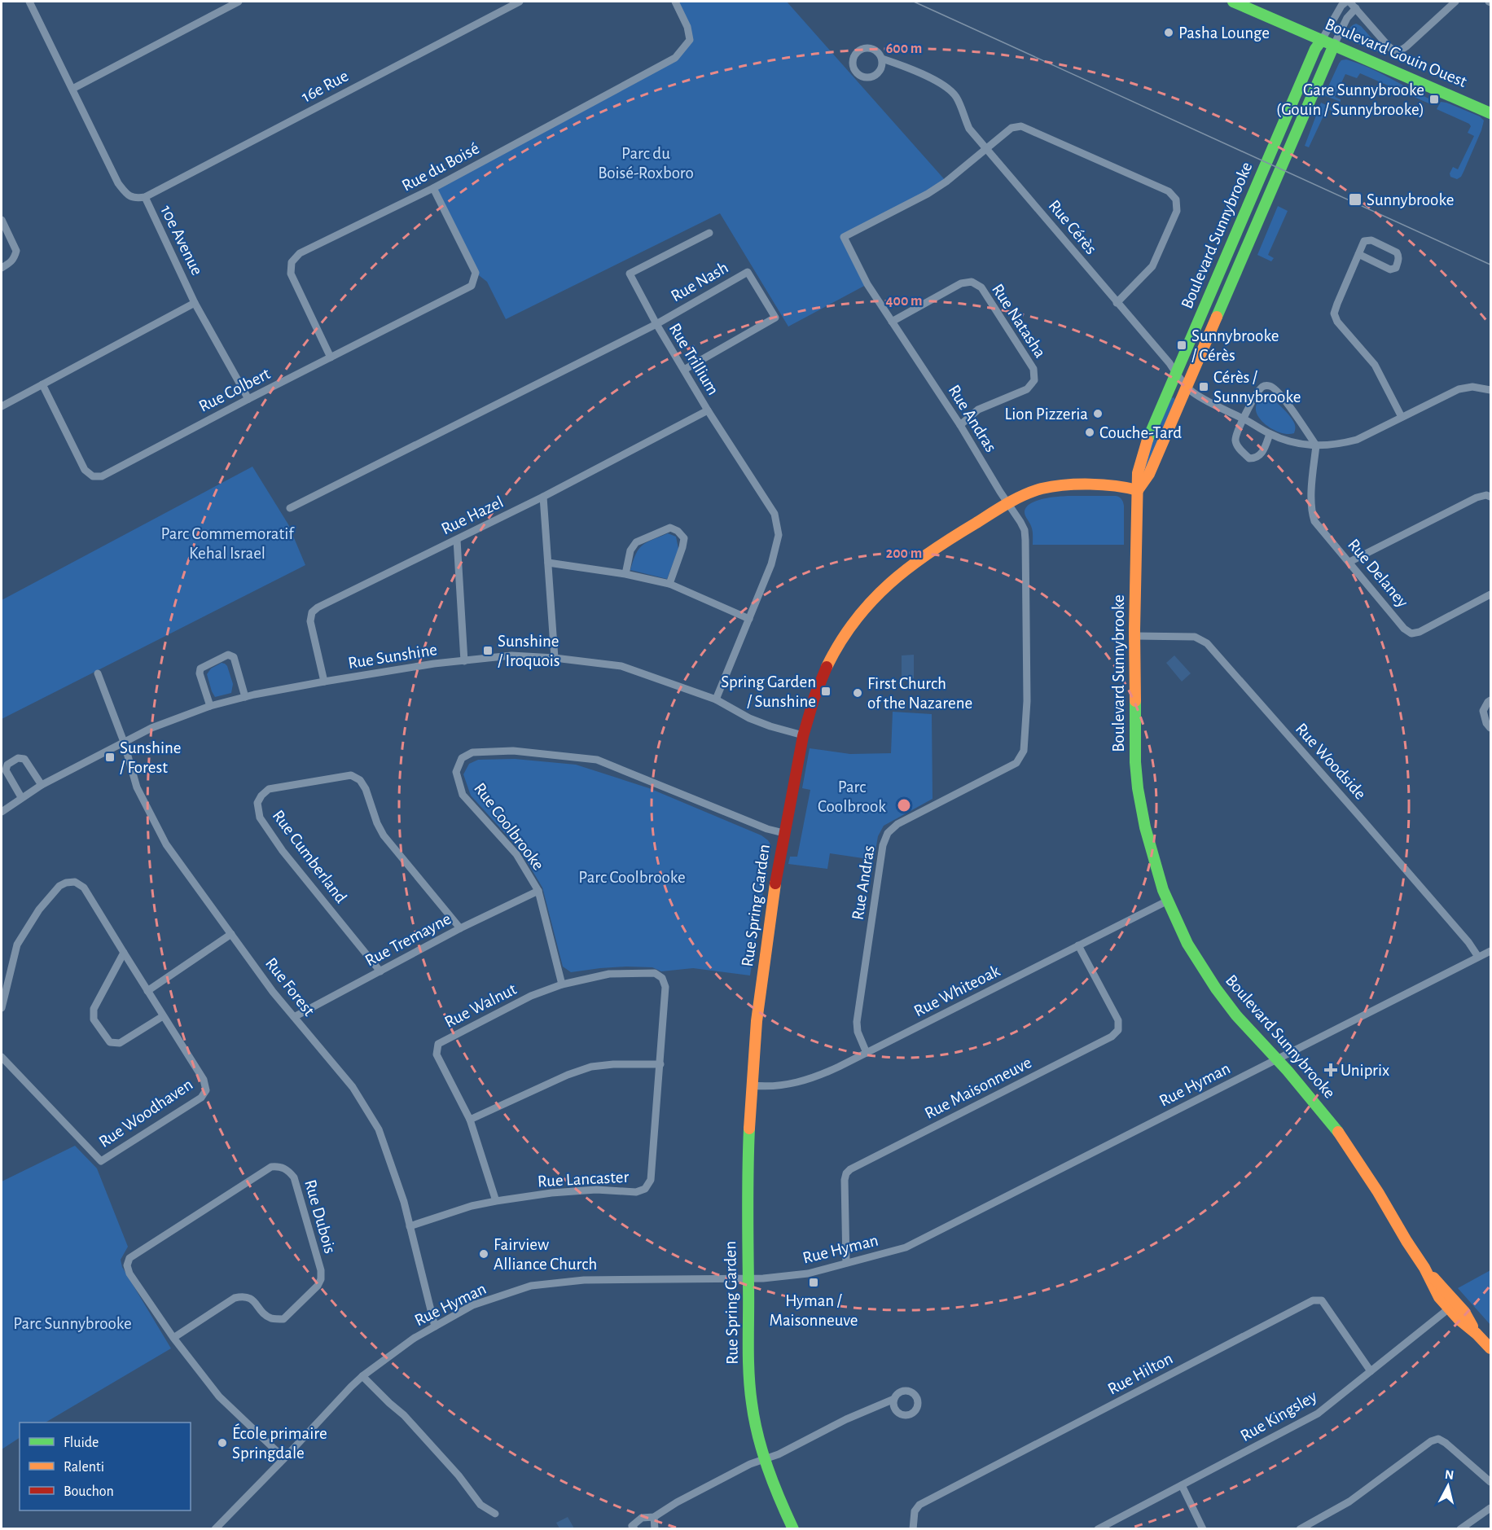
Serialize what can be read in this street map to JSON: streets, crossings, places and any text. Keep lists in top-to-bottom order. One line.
{"streets":{"street":["Boulevard Gouin Ouest","16e Rue","Rue du Boisé","Rue Cérès","Boulevard Sunnybrooke","10e Avenue","Rue Nash","Rue Natasha","Rue Trillium","Rue Colbert","Rue Andras","Rue Hazel","Rue Delaney","Rue Sunshine","Rue Woodside","Rue Coolbrooke","Rue Cumberland","Rue Spring Garden","Rue Tremayne","Rue Forest","Rue Whiteoak","Rue Walnut","Rue Hyman","Rue Maisonneuve","Rue Woodhaven","Rue Lancaster","Rue Dubois","Rue Hilton","Rue Kingsley"]},"crossings":[["Boulevard Gouin Ouest","Boulevard Sunnybrooke"],["16e Rue","10e Avenue"],["Rue du Boisé","Rue Colbert"],["Rue Cérès","Boulevard Sunnybrooke"],["Rue Cérès","Rue Andras"],["Rue Cérès","Rue Delaney"],["Boulevard Sunnybrooke","Rue Woodside"],["Boulevard Sunnybrooke","Rue Spring Garden"],["Boulevard Sunnybrooke","Rue Whiteoak"],["Boulevard Sunnybrooke","Rue Hyman"],["Boulevard Sunnybrooke","Rue Kingsley"],["10e Avenue","Rue Colbert"],["Rue Nash","Rue Trillium"],["Rue Natasha","Rue Andras"],["Rue Trillium","Rue Hazel"],["Rue Trillium","Rue Sunshine"],["Rue Andras","Rue Spring Garden"],["Rue Andras","Rue Whiteoak"],["Rue Hazel","Rue Sunshine"],["Rue Sunshine","Rue Spring Garden"],["Rue Sunshine","Rue Forest"],["Rue Woodside","Rue Hyman"],["Rue Coolbrooke","Rue Spring Garden"],["Rue Coolbrooke","Rue Tremayne"],["Rue Coolbrooke","Rue Walnut"],["Rue Cumberland","Rue Tremayne"],["Rue Spring Garden","Rue Whiteoak"],["Rue Spring Garden","Rue Hyman"],["Rue Tremayne","Rue Forest"],["Rue Forest","Rue Hyman"],["Rue Forest","Rue Lancaster"],["Rue Whiteoak","Rue Maisonneuve"],["Rue Walnut","Rue Lancaster"],["Rue Hyman","Rue Maisonneuve"],["Rue Hyman","Rue Dubois"],["Rue Hilton","Rue Kingsley"]],"parks":["Parc du Boisé-Roxboro","Parc Commemoratif Kehal Israel","Parc Coolbrook","Parc Coolbrooke","Parc Sunnybrooke"],"places":{"other":["Pasha Lounge","Lion Pizzeria","Couche-Tard","First Church of the Nazarene","Fairview Alliance Church","École primaire Springdale"],"transit":["Gare Sunnybrooke (Gouin / Sunnybrooke)","Sunnybrooke","Sunnybrooke / Cérès","Cérès / Sunnybrooke","Sunshine / Iroquois","Spring Garden / Sunshine","Sunshine / Forest","Hyman / Maisonneuve"],"health":["Uniprix"]},"legend":["Fluide","Ralenti","Bouchon"],"north":"top","rings":["600 m","400 m","200 m"]}
